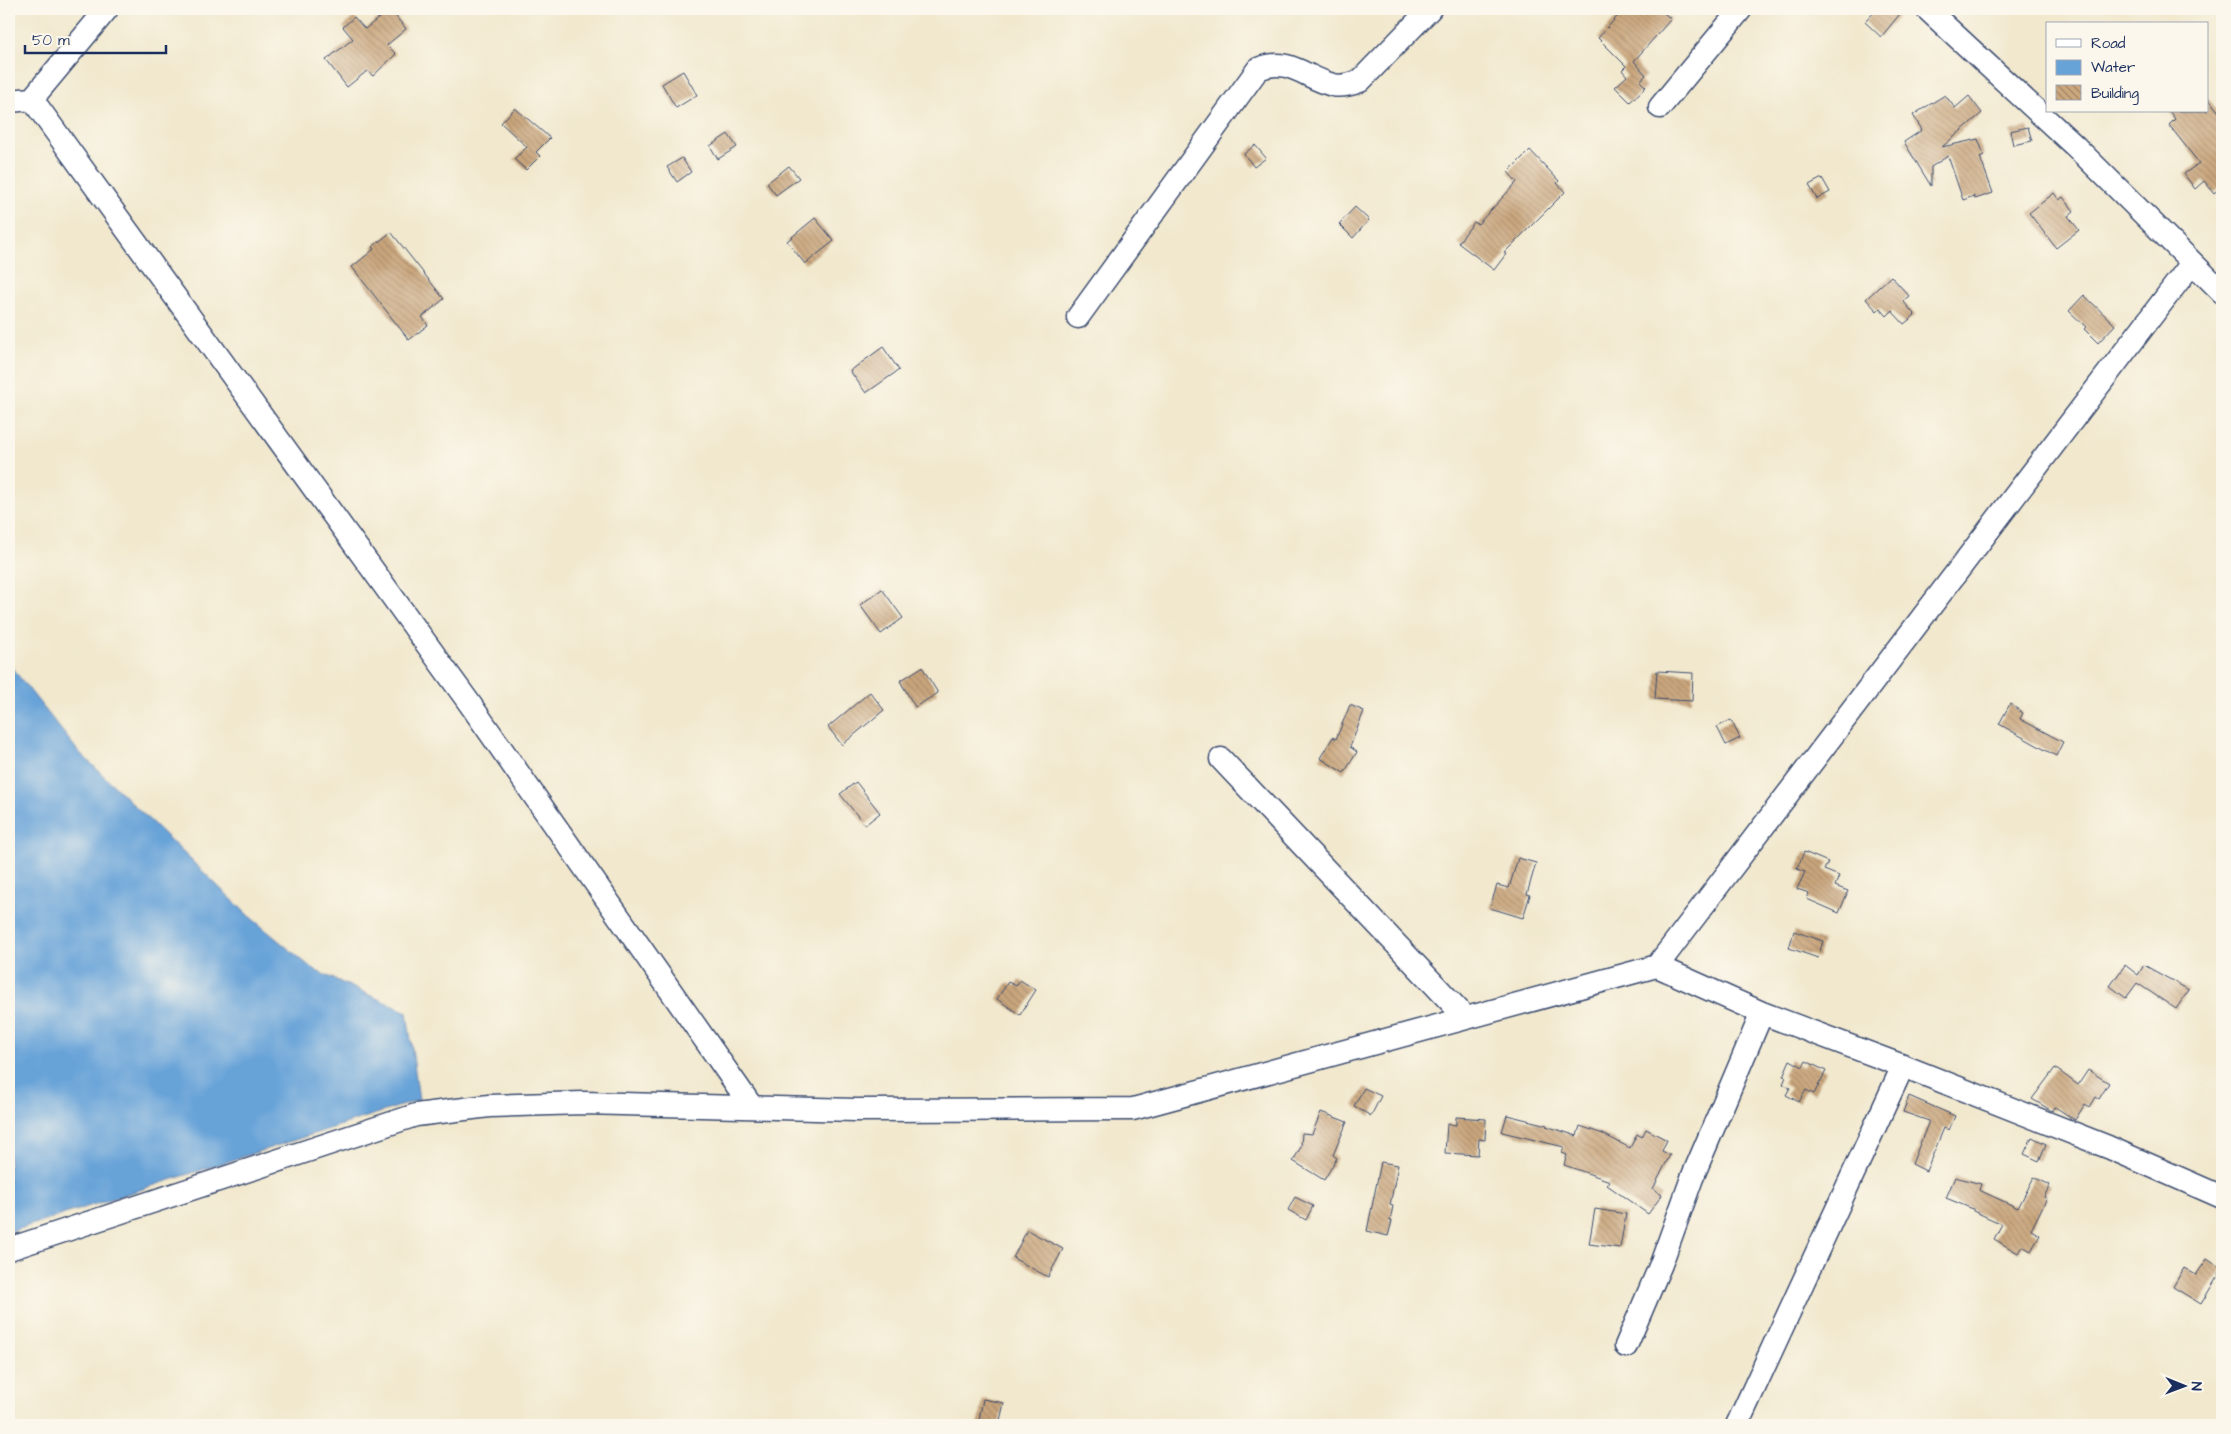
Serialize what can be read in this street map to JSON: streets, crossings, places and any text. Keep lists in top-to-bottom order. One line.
{"legend":["Road","Water","Building"],"scale_bar":"50 m","north":"right"}
